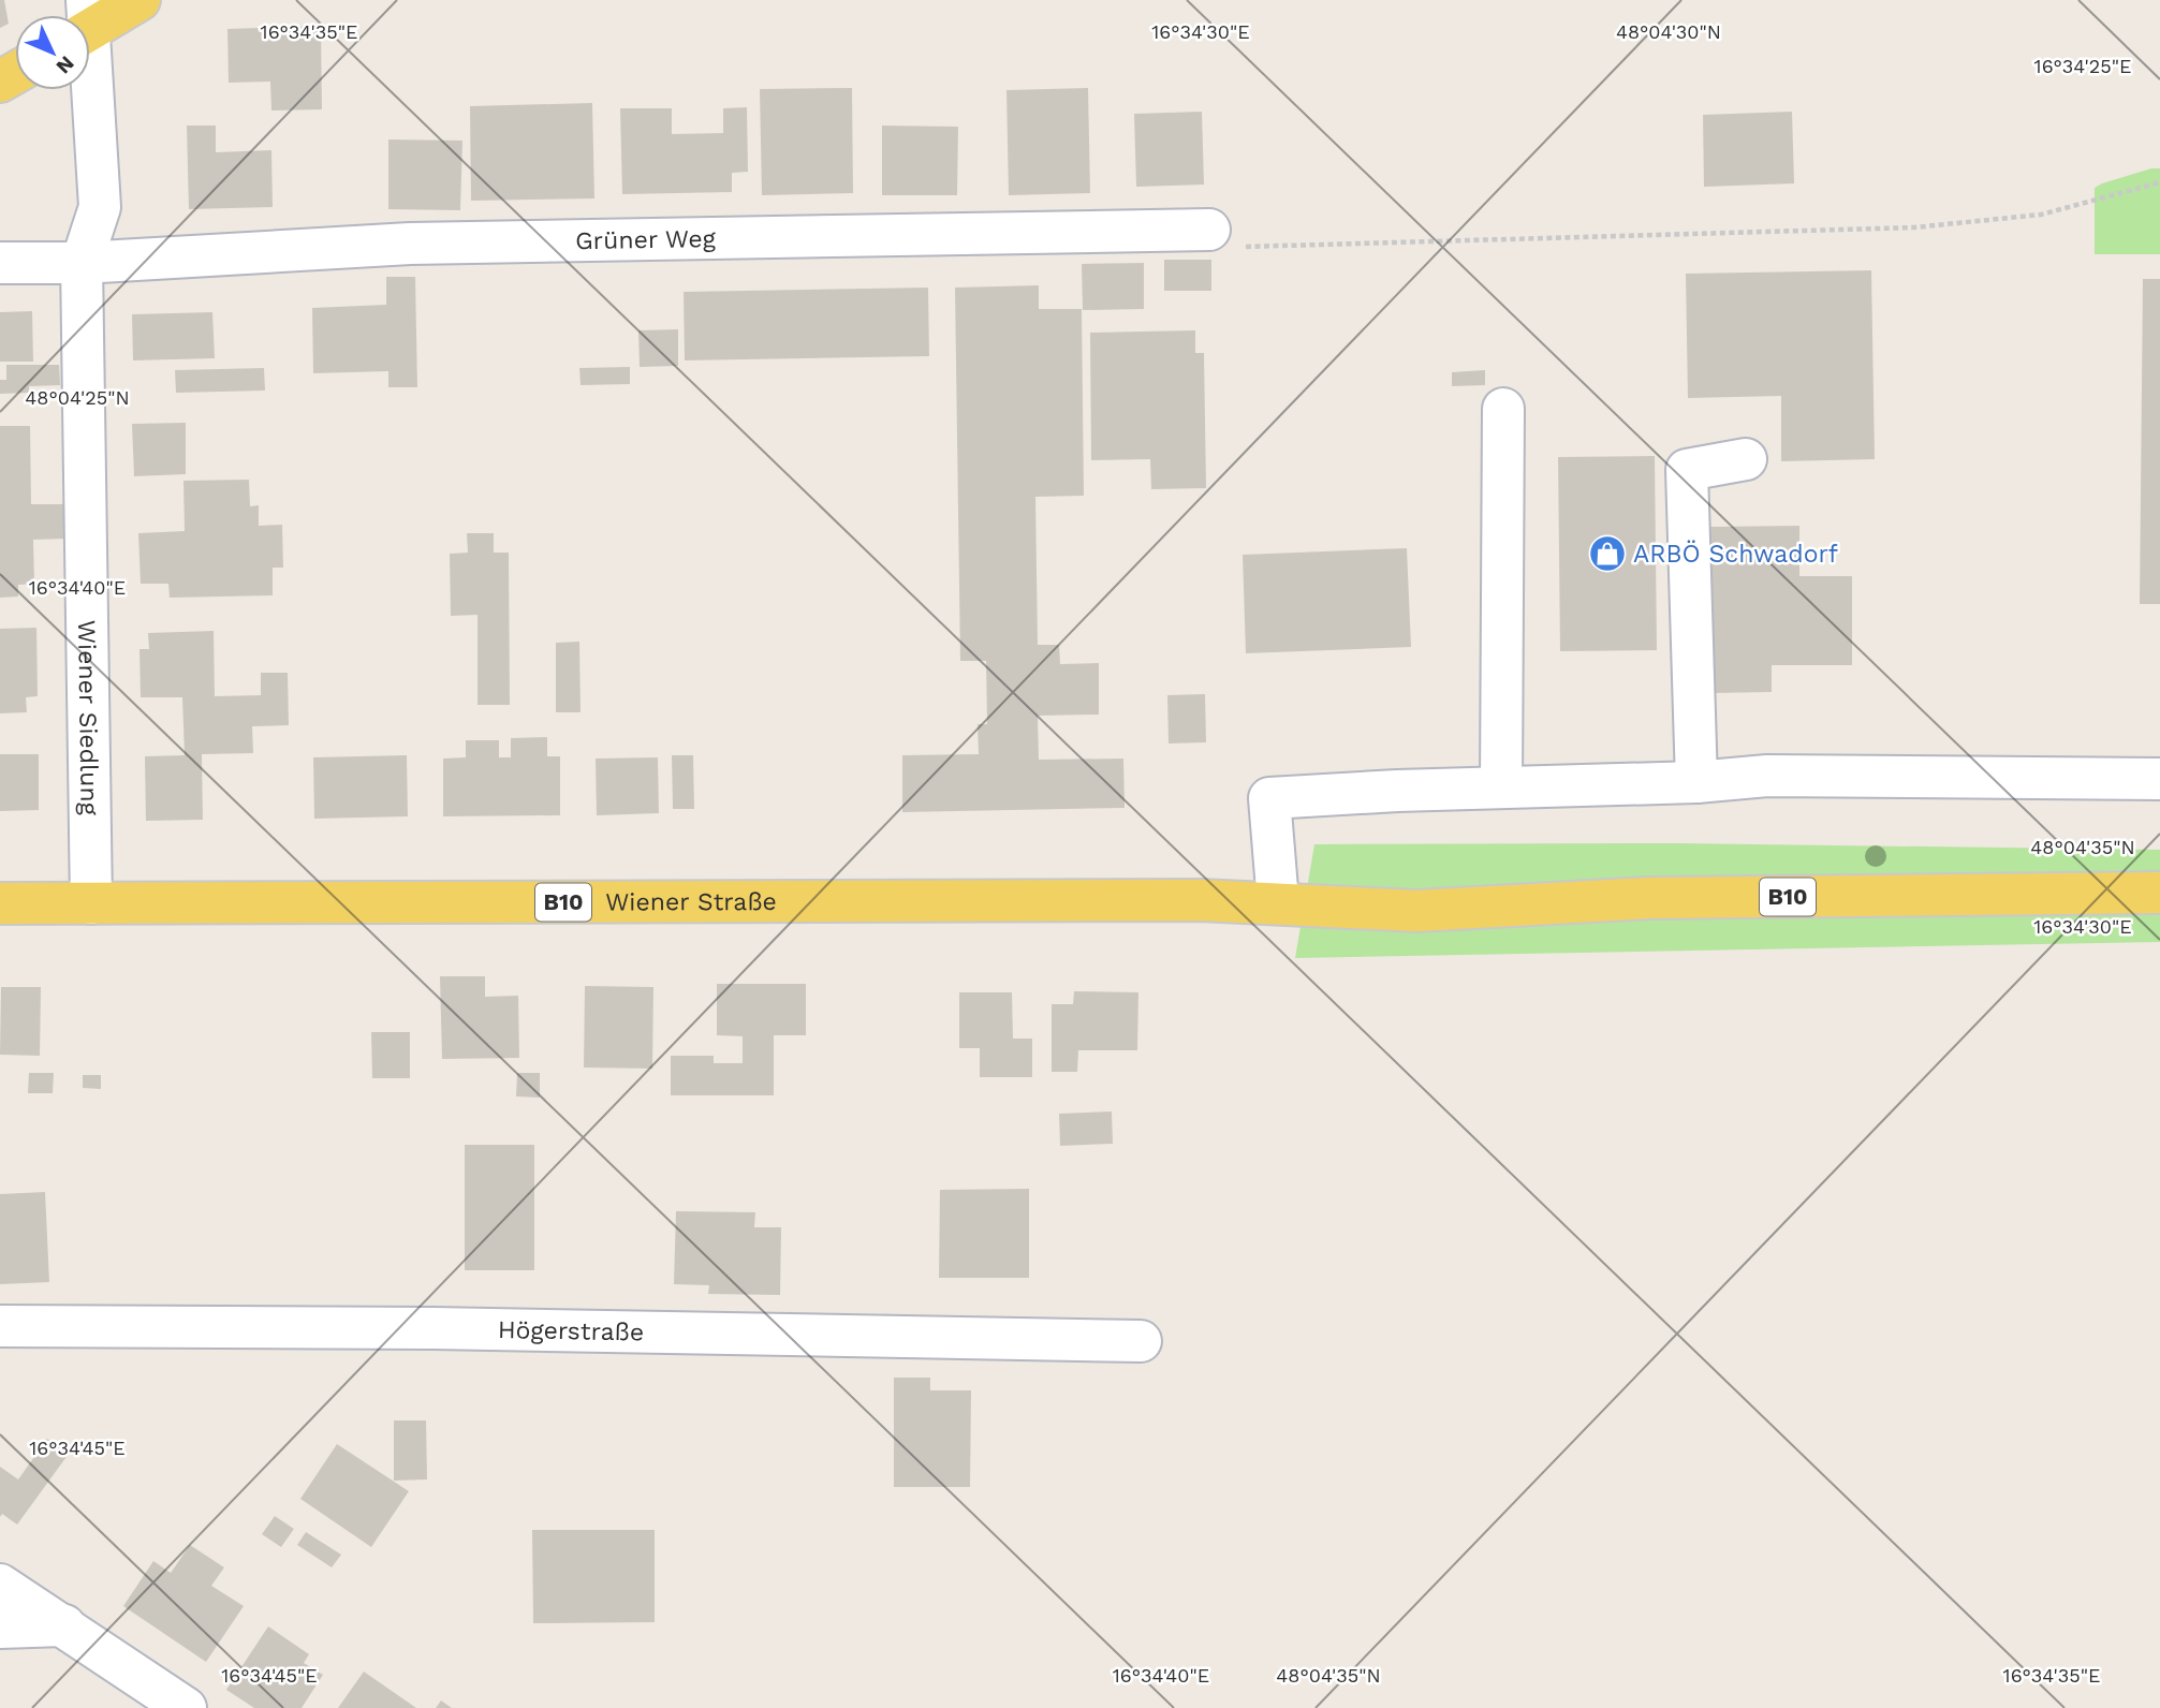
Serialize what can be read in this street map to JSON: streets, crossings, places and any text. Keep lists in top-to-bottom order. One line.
{"streets":{"main road":["B10","Wiener Straße"],"street":["Grüner Weg","Wiener Siedlung","Högerstraße"]},"crossings":[["Grüner Weg","Wiener Siedlung"],["Wiener Siedlung","Wiener Straße"],["B10","Wiener Straße"]],"places":{"shop":["ARBÖ Schwadorf"]},"north":"bottom right","coordinates":["16°34'35\"E","16°34'30\"E","48°04'30\"N","16°34'25\"E","48°04'25\"N","16°34'40\"E","48°04'35\"N","16°34'45\"E"]}
